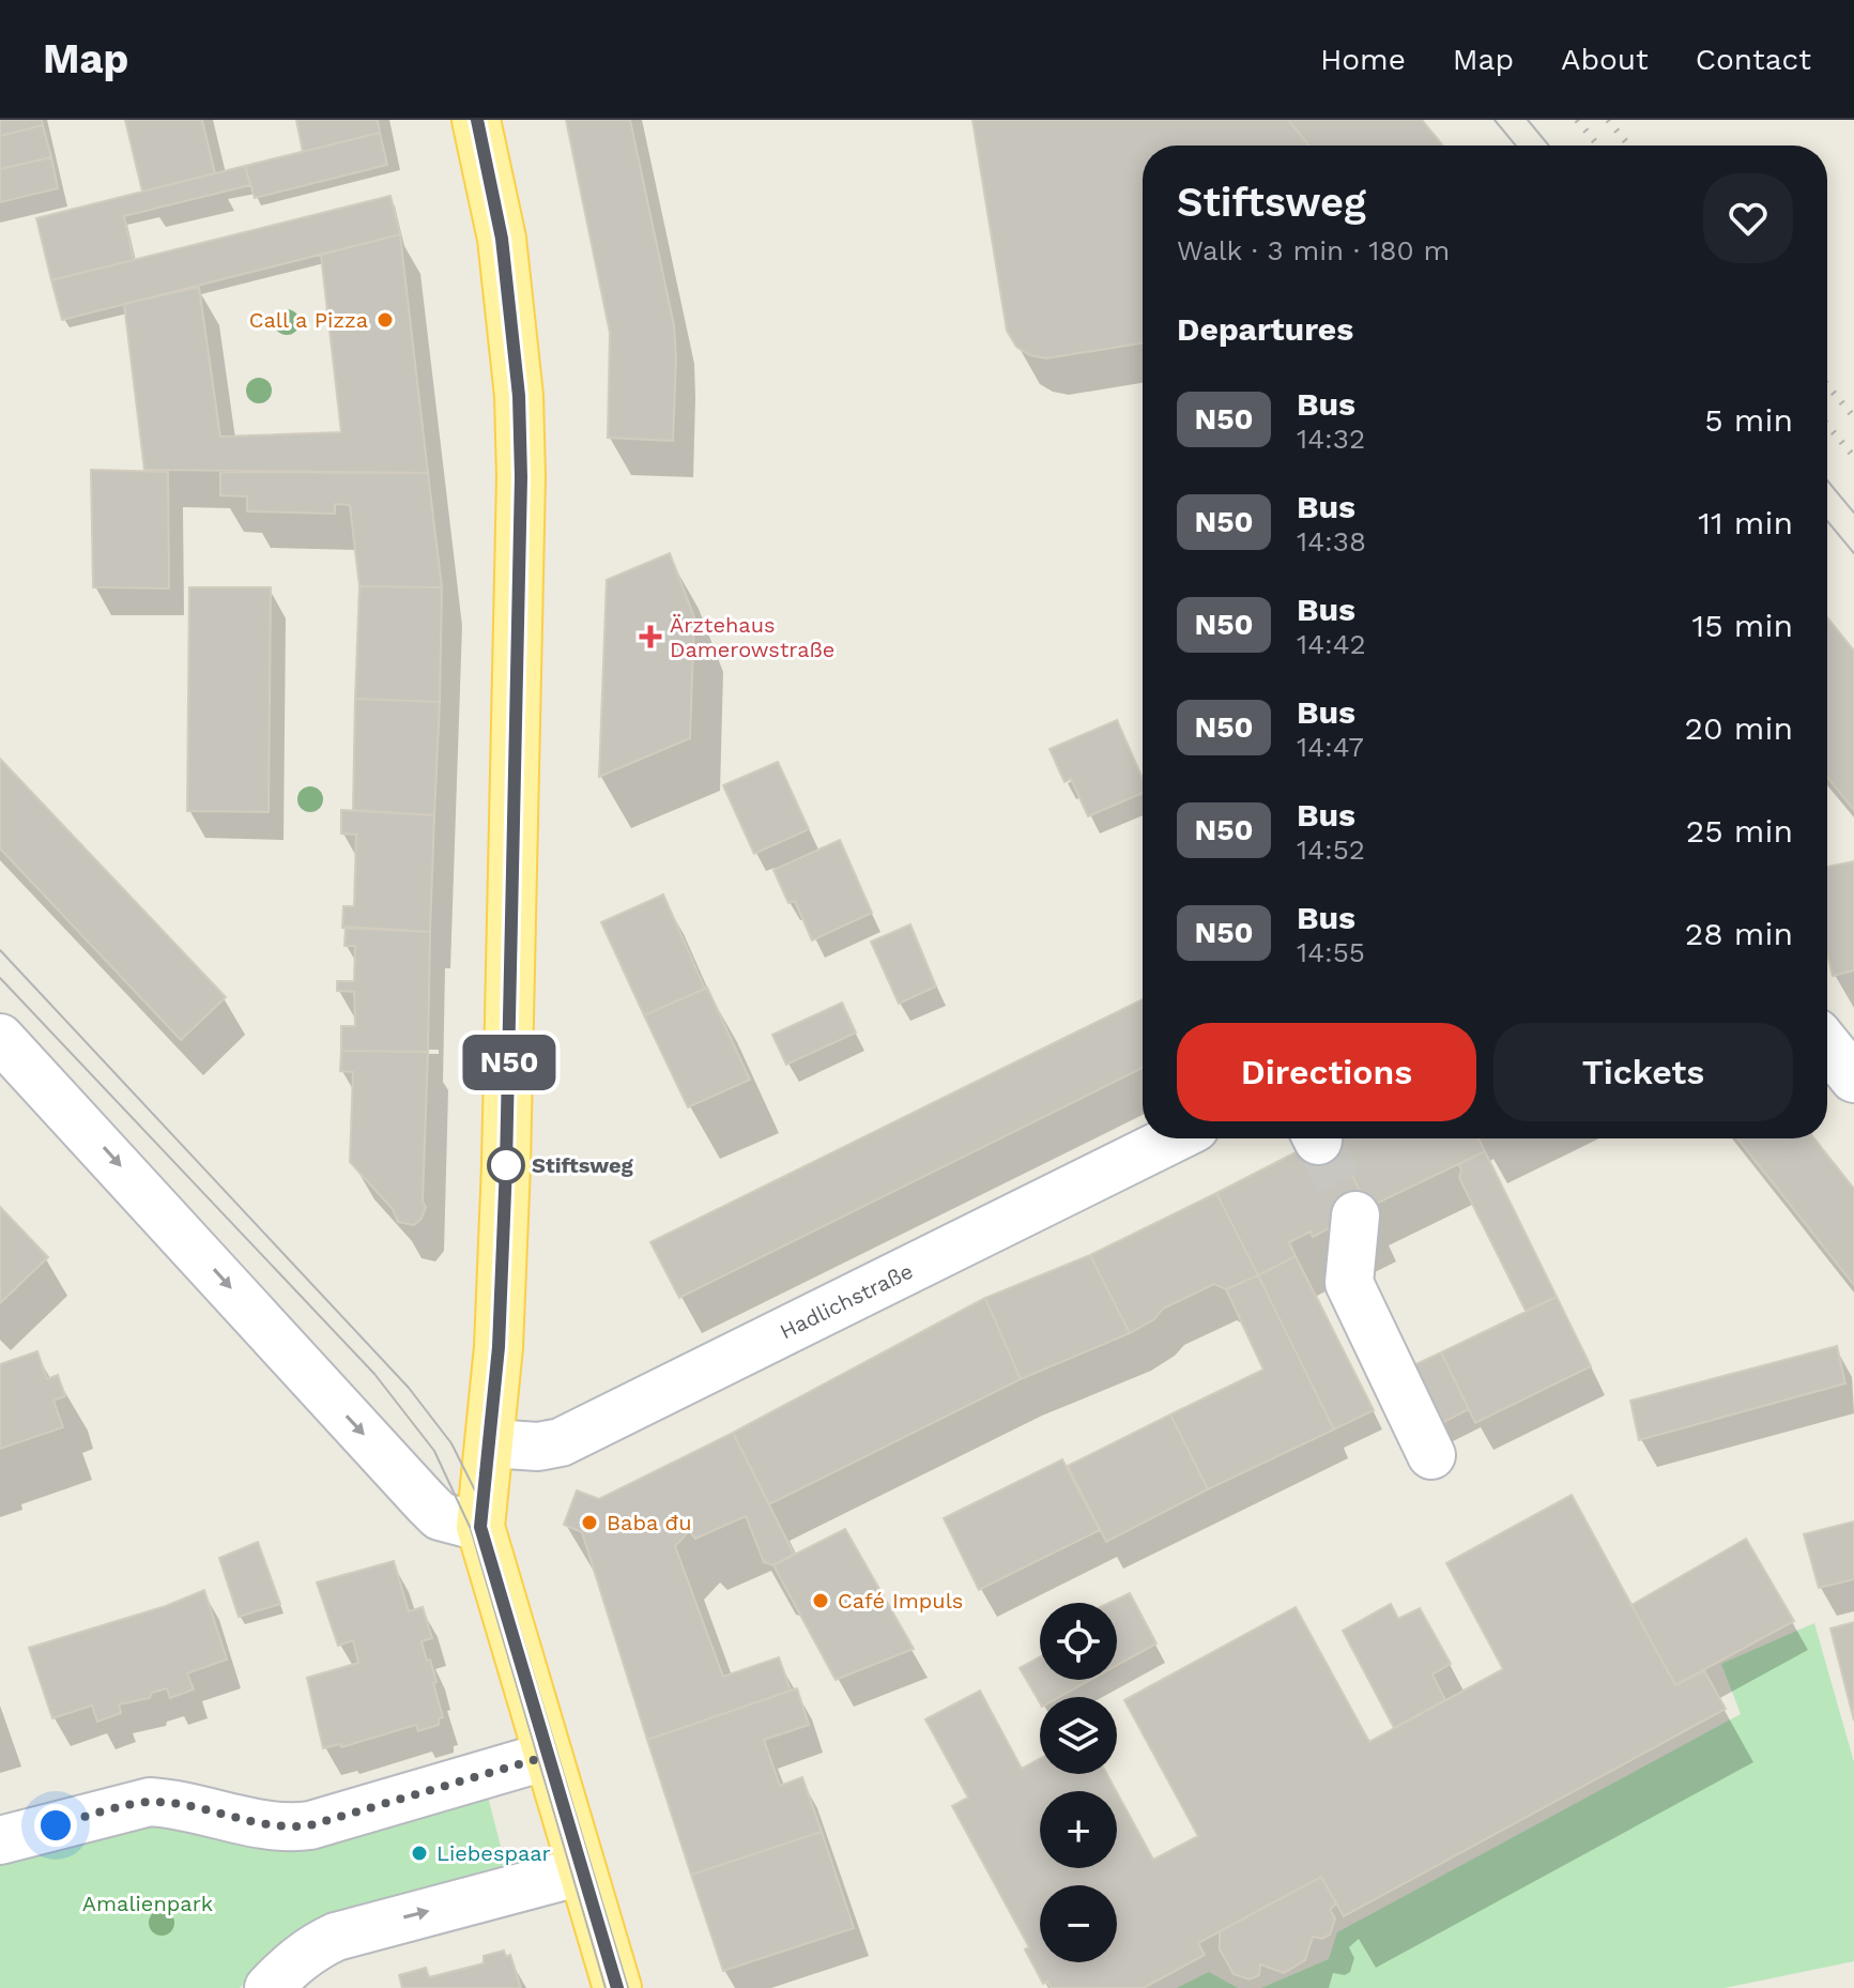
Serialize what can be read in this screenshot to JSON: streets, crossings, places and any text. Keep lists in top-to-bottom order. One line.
{"streets":{"street":["Hadlichstraße"]},"parks":["Amalienpark"],"places":{"other":["Call a Pizza","Stiftsweg","Baba đu","Café Impuls","Liebespaar"],"health":["Ärztehaus Damerowstraße"]},"lines":["bus line N50"],"page":{"header":"Map","nav":["Home","Map","About","Contact"],"on_map":"N50","heading":[["Stiftsweg","Walk · 3 min · 180 m"],"Departures"],"list":[{"mark":"N50","name":"Bus","note":"14:32","value":"5 min"},{"mark":"N50","name":"Bus","note":"14:38","value":"11 min"},{"mark":"N50","name":"Bus","note":"14:42","value":"15 min"},{"mark":"N50","name":"Bus","note":"14:47","value":"20 min"},{"mark":"N50","name":"Bus","note":"14:52","value":"25 min"},{"mark":"N50","name":"Bus","note":"14:55","value":"28 min"}],"buttons":["Directions","Tickets"],"map_buttons":["+","−"]}}
